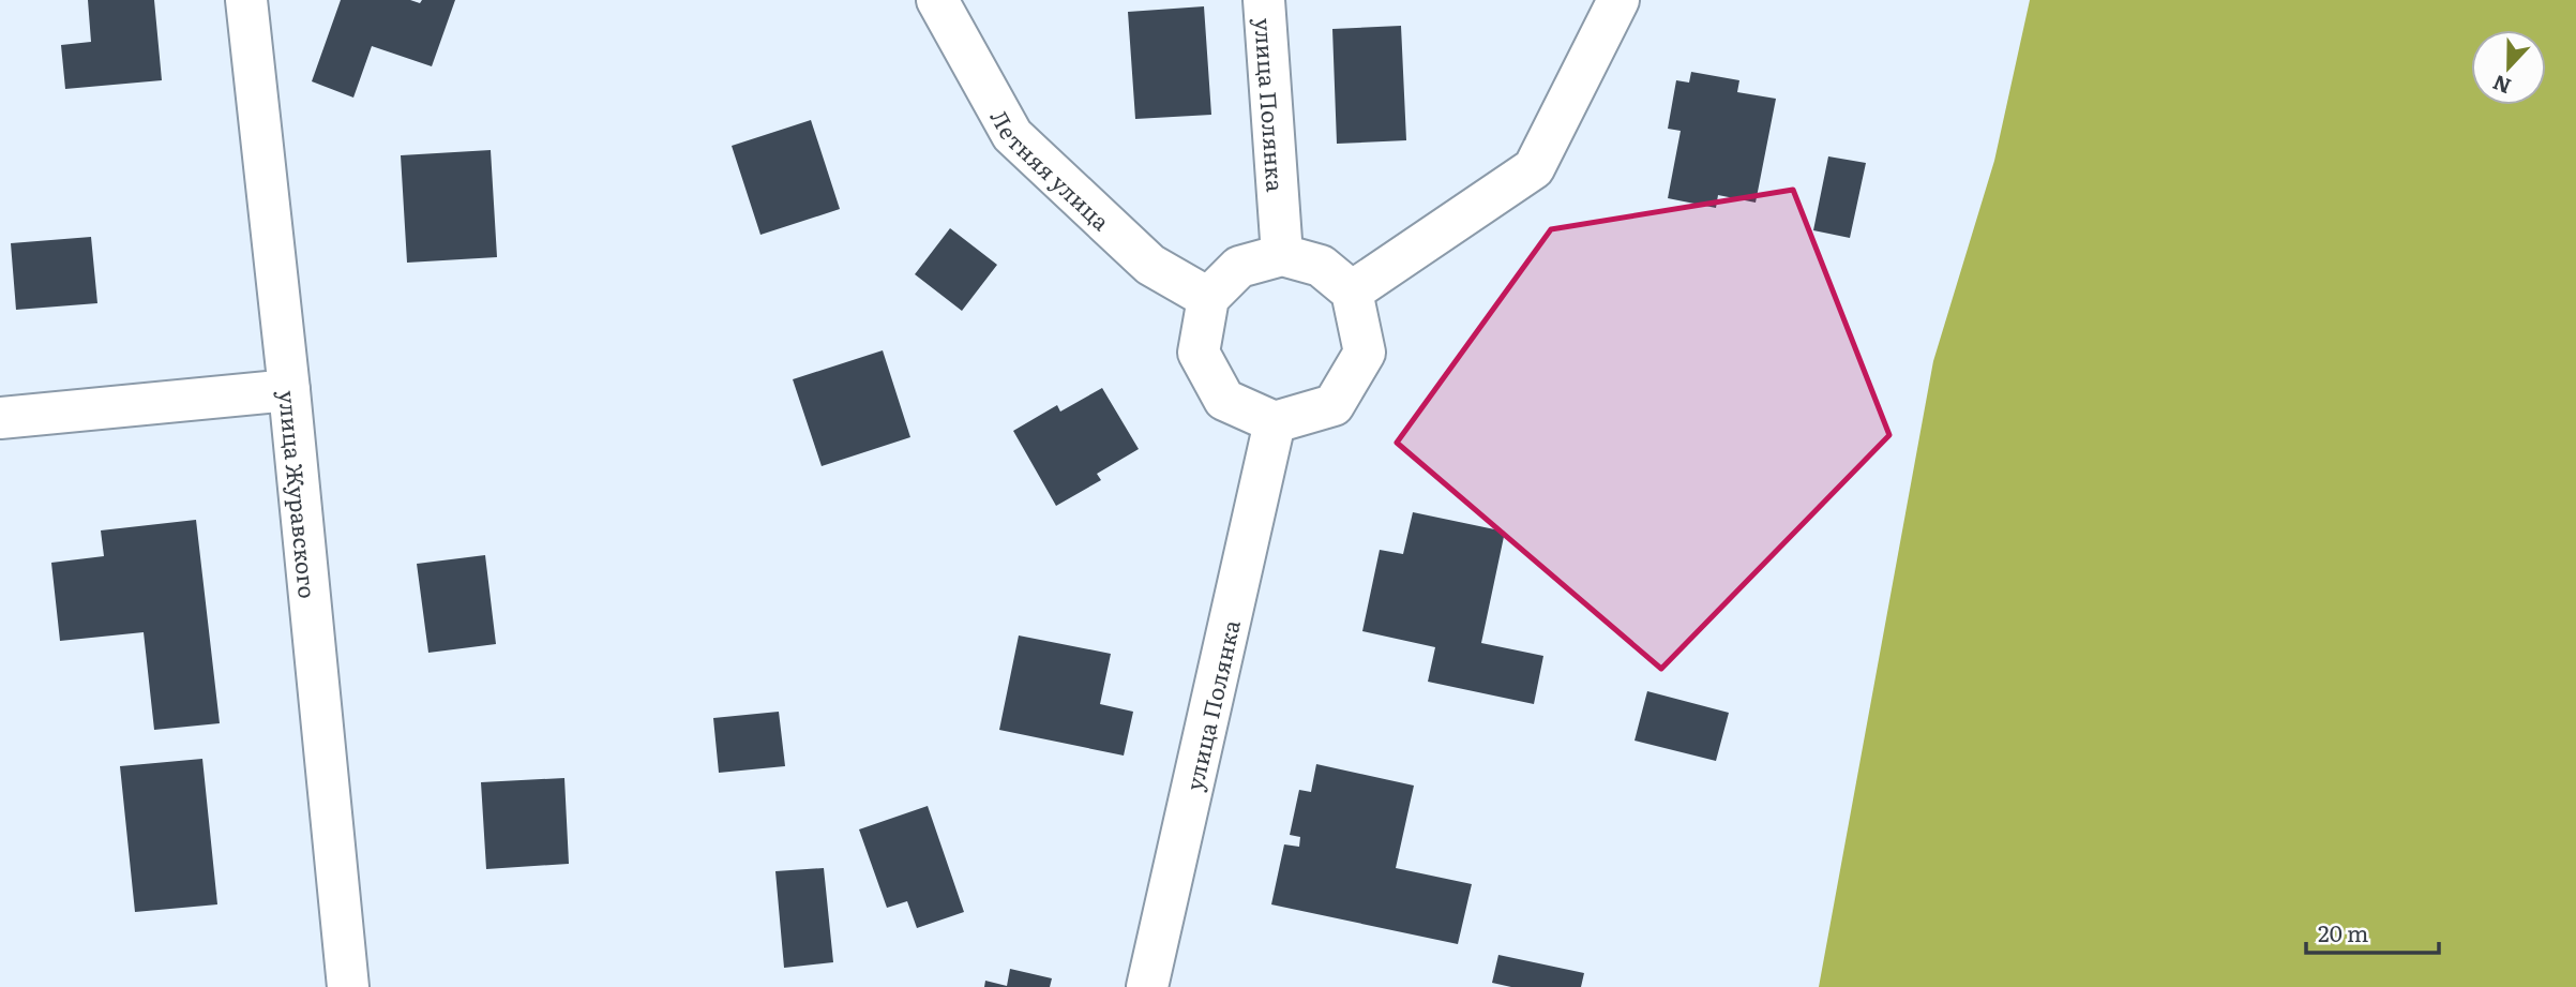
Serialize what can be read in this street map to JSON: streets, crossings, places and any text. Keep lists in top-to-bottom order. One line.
{"streets":{"street":["улица Полянка","Летняя улица","улица Журавского"]},"crossings":[["улица Полянка","Летняя улица"]],"scale_bar":"20 m","north":"bottom"}
